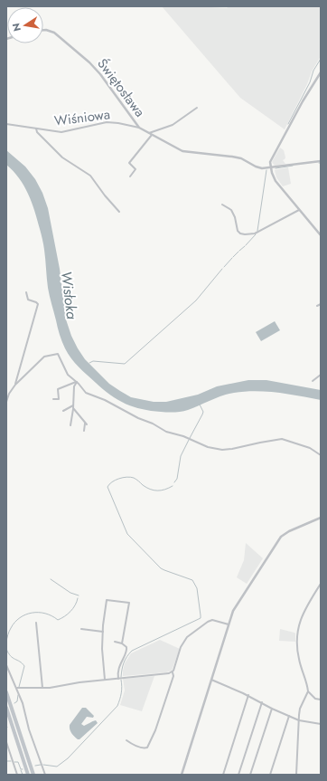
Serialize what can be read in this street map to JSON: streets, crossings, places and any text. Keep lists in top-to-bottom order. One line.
{"streets":{"street":["Świętosława","Wiśniowa"]},"crossings":[["Świętosława","Wiśniowa"]],"water":["Wisłoka"],"north":"left"}
